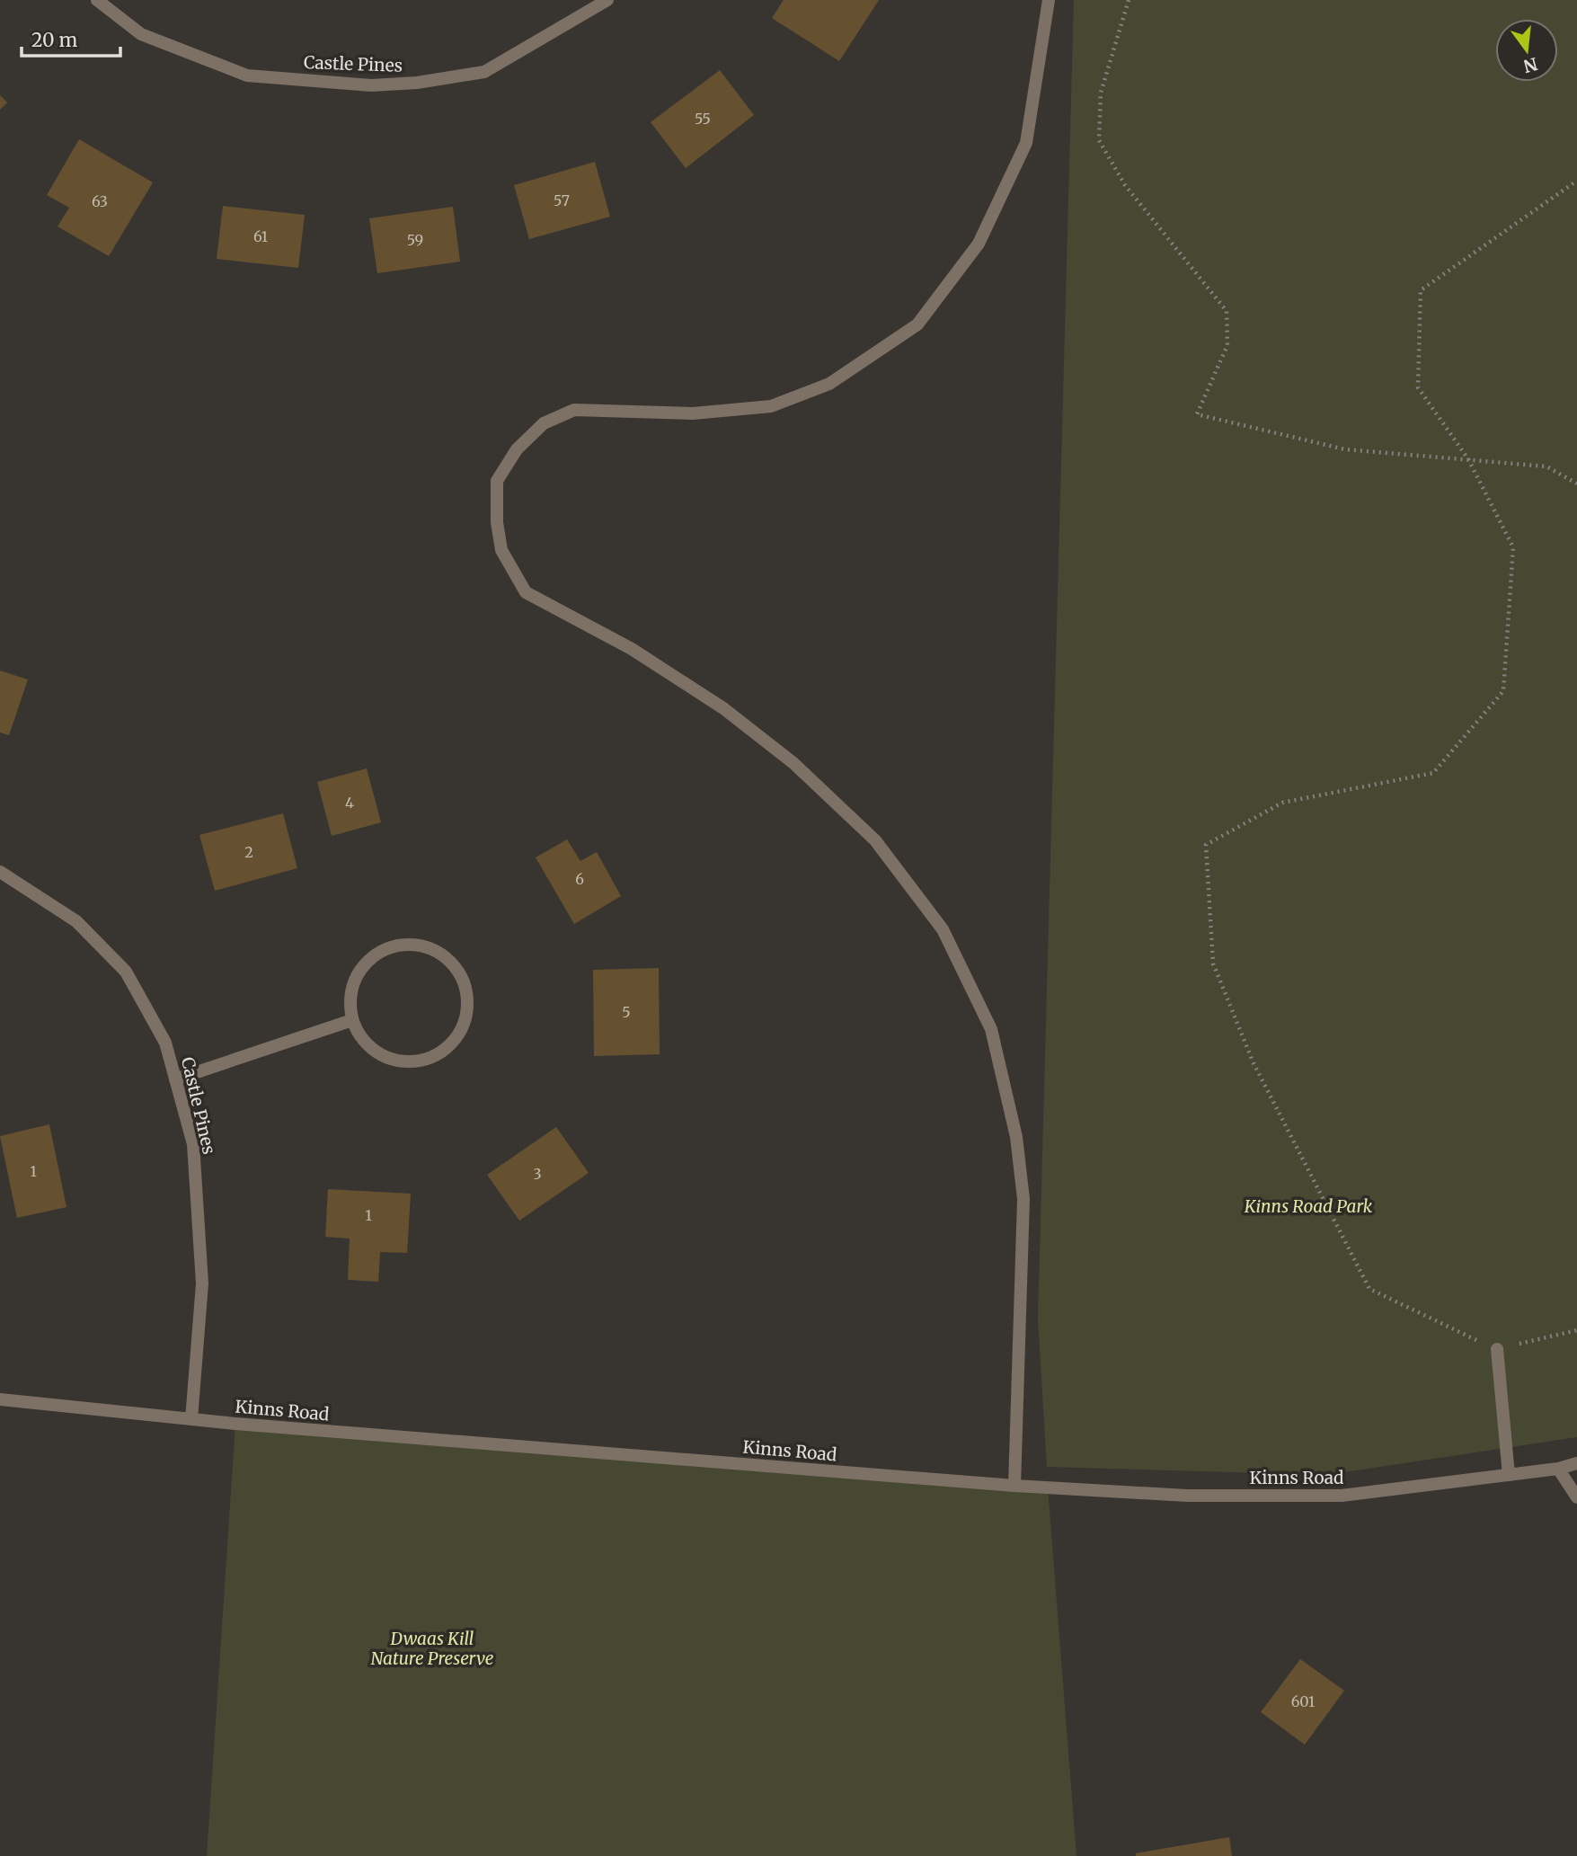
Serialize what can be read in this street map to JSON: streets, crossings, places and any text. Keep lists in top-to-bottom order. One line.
{"streets":{"street":["Castle Pines","Kinns Road"]},"crossings":[["Castle Pines","Kinns Road"]],"parks":["Kinns Road Park","Dwaas Kill Nature Preserve"],"house_numbers":["55","57","63","61","59","4","2","6","5","1","3","1","601"],"scale_bar":"20 m","north":"bottom"}
